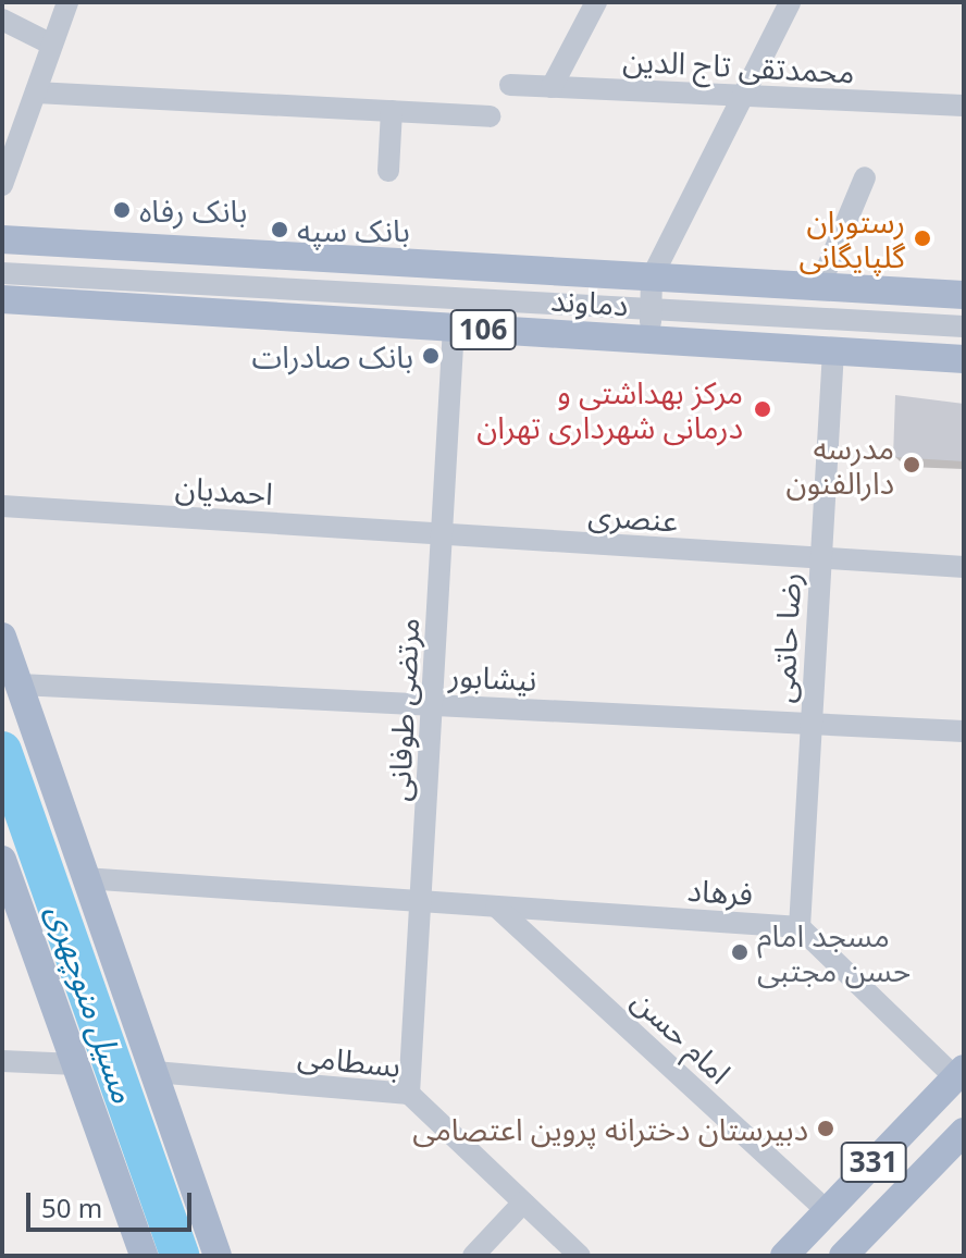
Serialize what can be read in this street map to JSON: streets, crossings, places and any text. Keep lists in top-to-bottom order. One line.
{"streets":{"main road":["دماوند","106","331"],"street":["محمدتقی تاج الدین","احمدیان","عنصری","رضا حاتمی","نیشابور","مرتضی طوفانی","فرهاد","امام حسن","بسطامی"]},"crossings":[["دماوند","رضا حاتمی"],["دماوند","مرتضی طوفانی"],["احمدیان","عنصری"],["احمدیان","مرتضی طوفانی"],["عنصری","رضا حاتمی"],["عنصری","مرتضی طوفانی"],["رضا حاتمی","نیشابور"],["رضا حاتمی","فرهاد"],["نیشابور","مرتضی طوفانی"],["مرتضی طوفانی","فرهاد"],["مرتضی طوفانی","بسطامی"],["فرهاد","امام حسن"],["امام حسن","331"]],"water":["مسیل منوچهری"],"places":["بانک رفاه","بانک سپه","رستوران گلپایگانی","بانک صادرات","مرکز بهداشتی و درمانی شهرداری تهران","مدرسه دارالفنون","مسجد امام حسن مجتبی","دبیرستان دخترانه پروین اعتصامی"],"scale_bar":"50 m"}
